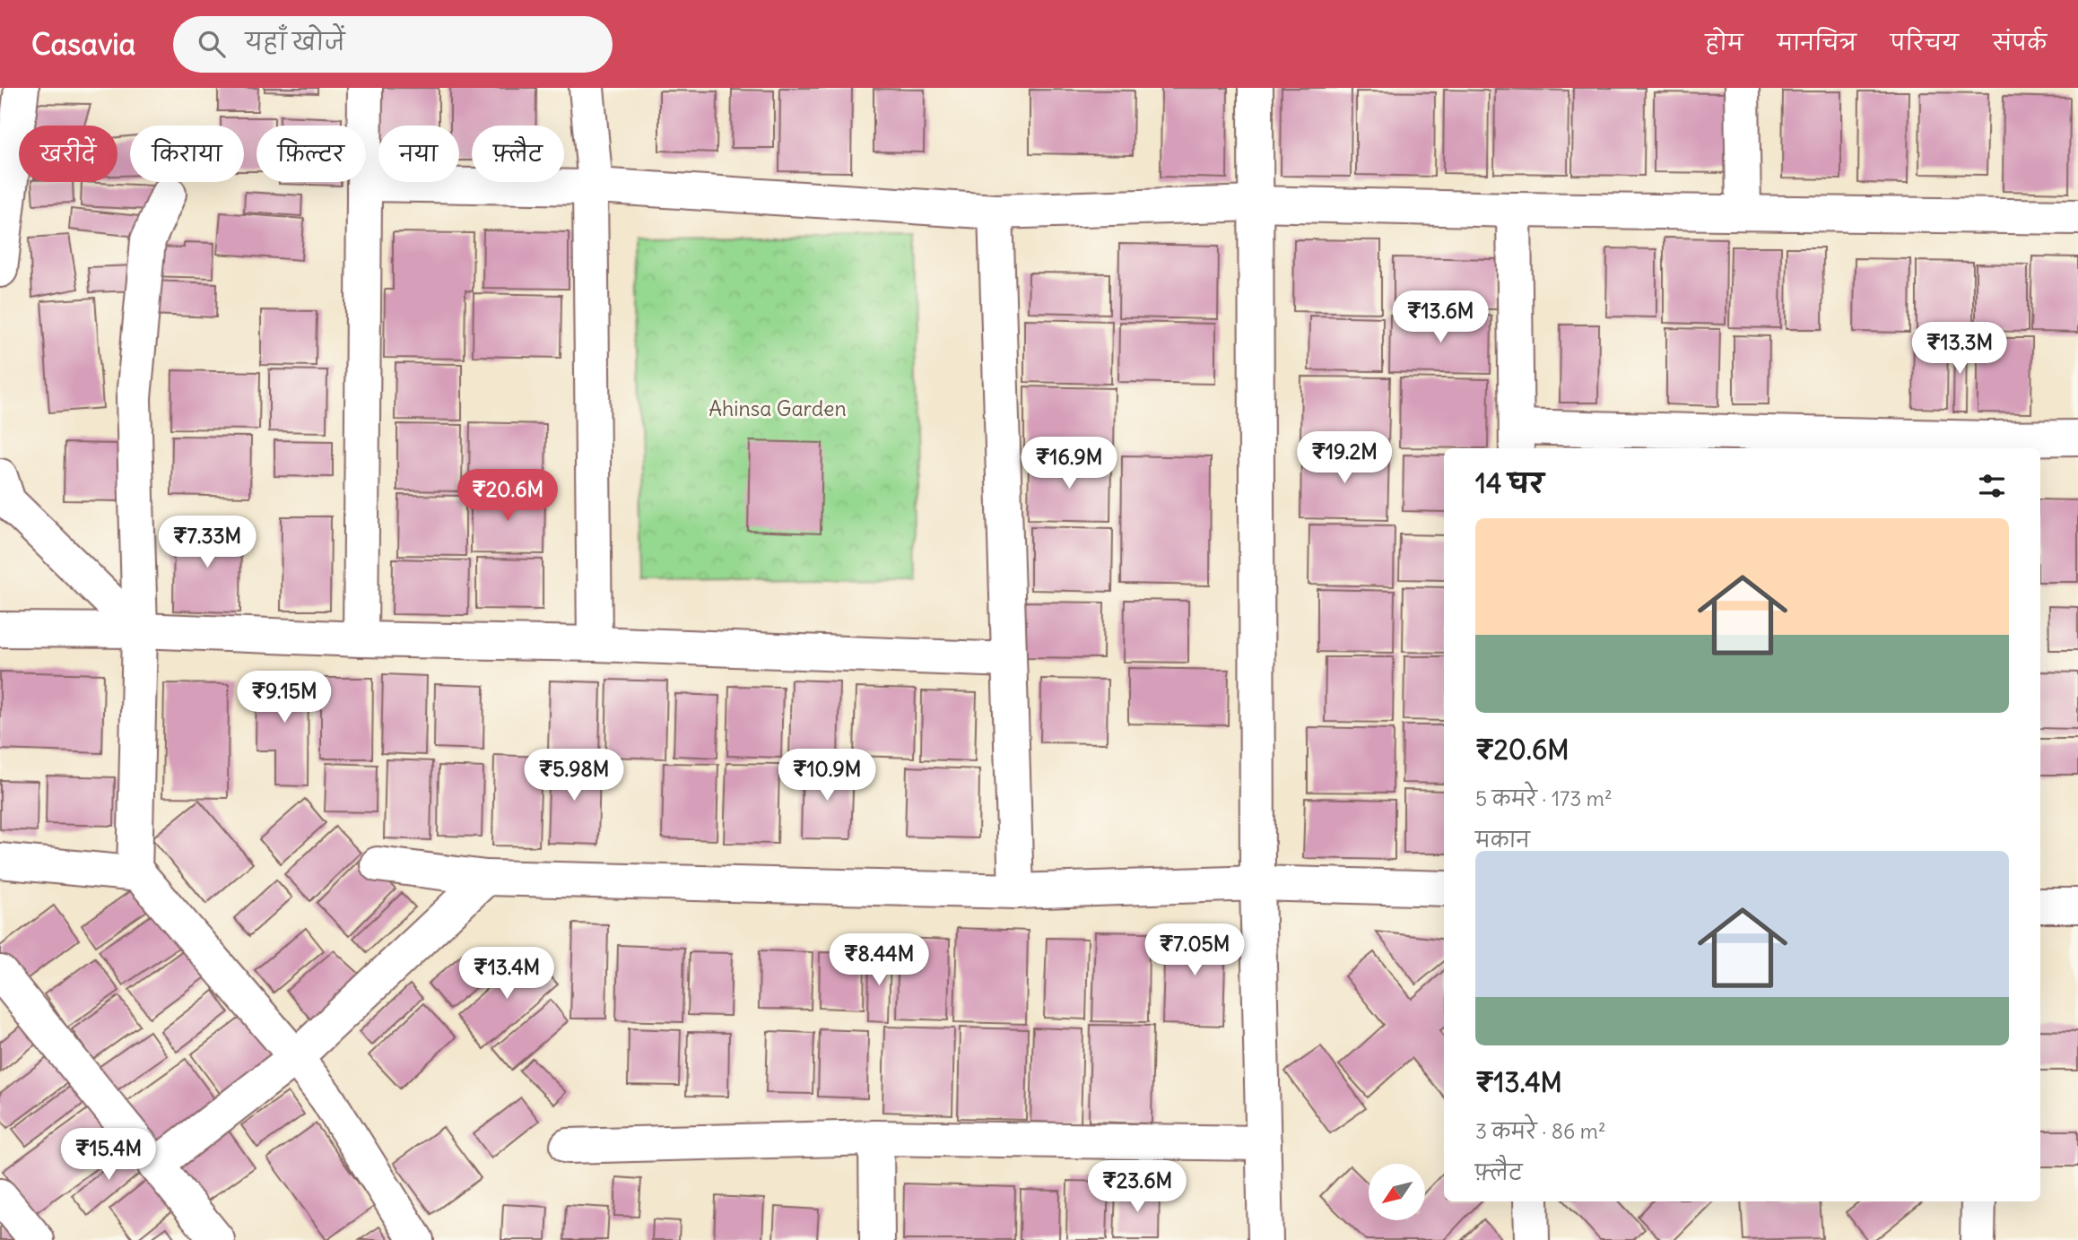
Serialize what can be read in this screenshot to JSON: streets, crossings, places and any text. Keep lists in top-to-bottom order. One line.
{"parks":["Ahinsa Garden"],"north":"bottom left","page":{"header":"Casavia","search":"यहाँ खोजें","nav":["होम","मानचित्र","परिचय","संपर्क"],"chip":["खरीदें","किराया","फ़िल्टर","नया","फ़्लैट"],"price":["₹13.6M","₹13.3M","₹19.2M","₹16.9M","₹20.6M","₹7.33M","₹9.15M","₹5.98M","₹10.9M","₹7.05M","₹8.44M","₹13.4M","₹15.4M","₹23.6M"],"heading":"14 घर","list":[{"name":"₹20.6M","note":"5 कमरे · 173 m² · मकान"},{"name":"₹13.4M","note":"3 कमरे · 86 m² · फ़्लैट"}]}}
